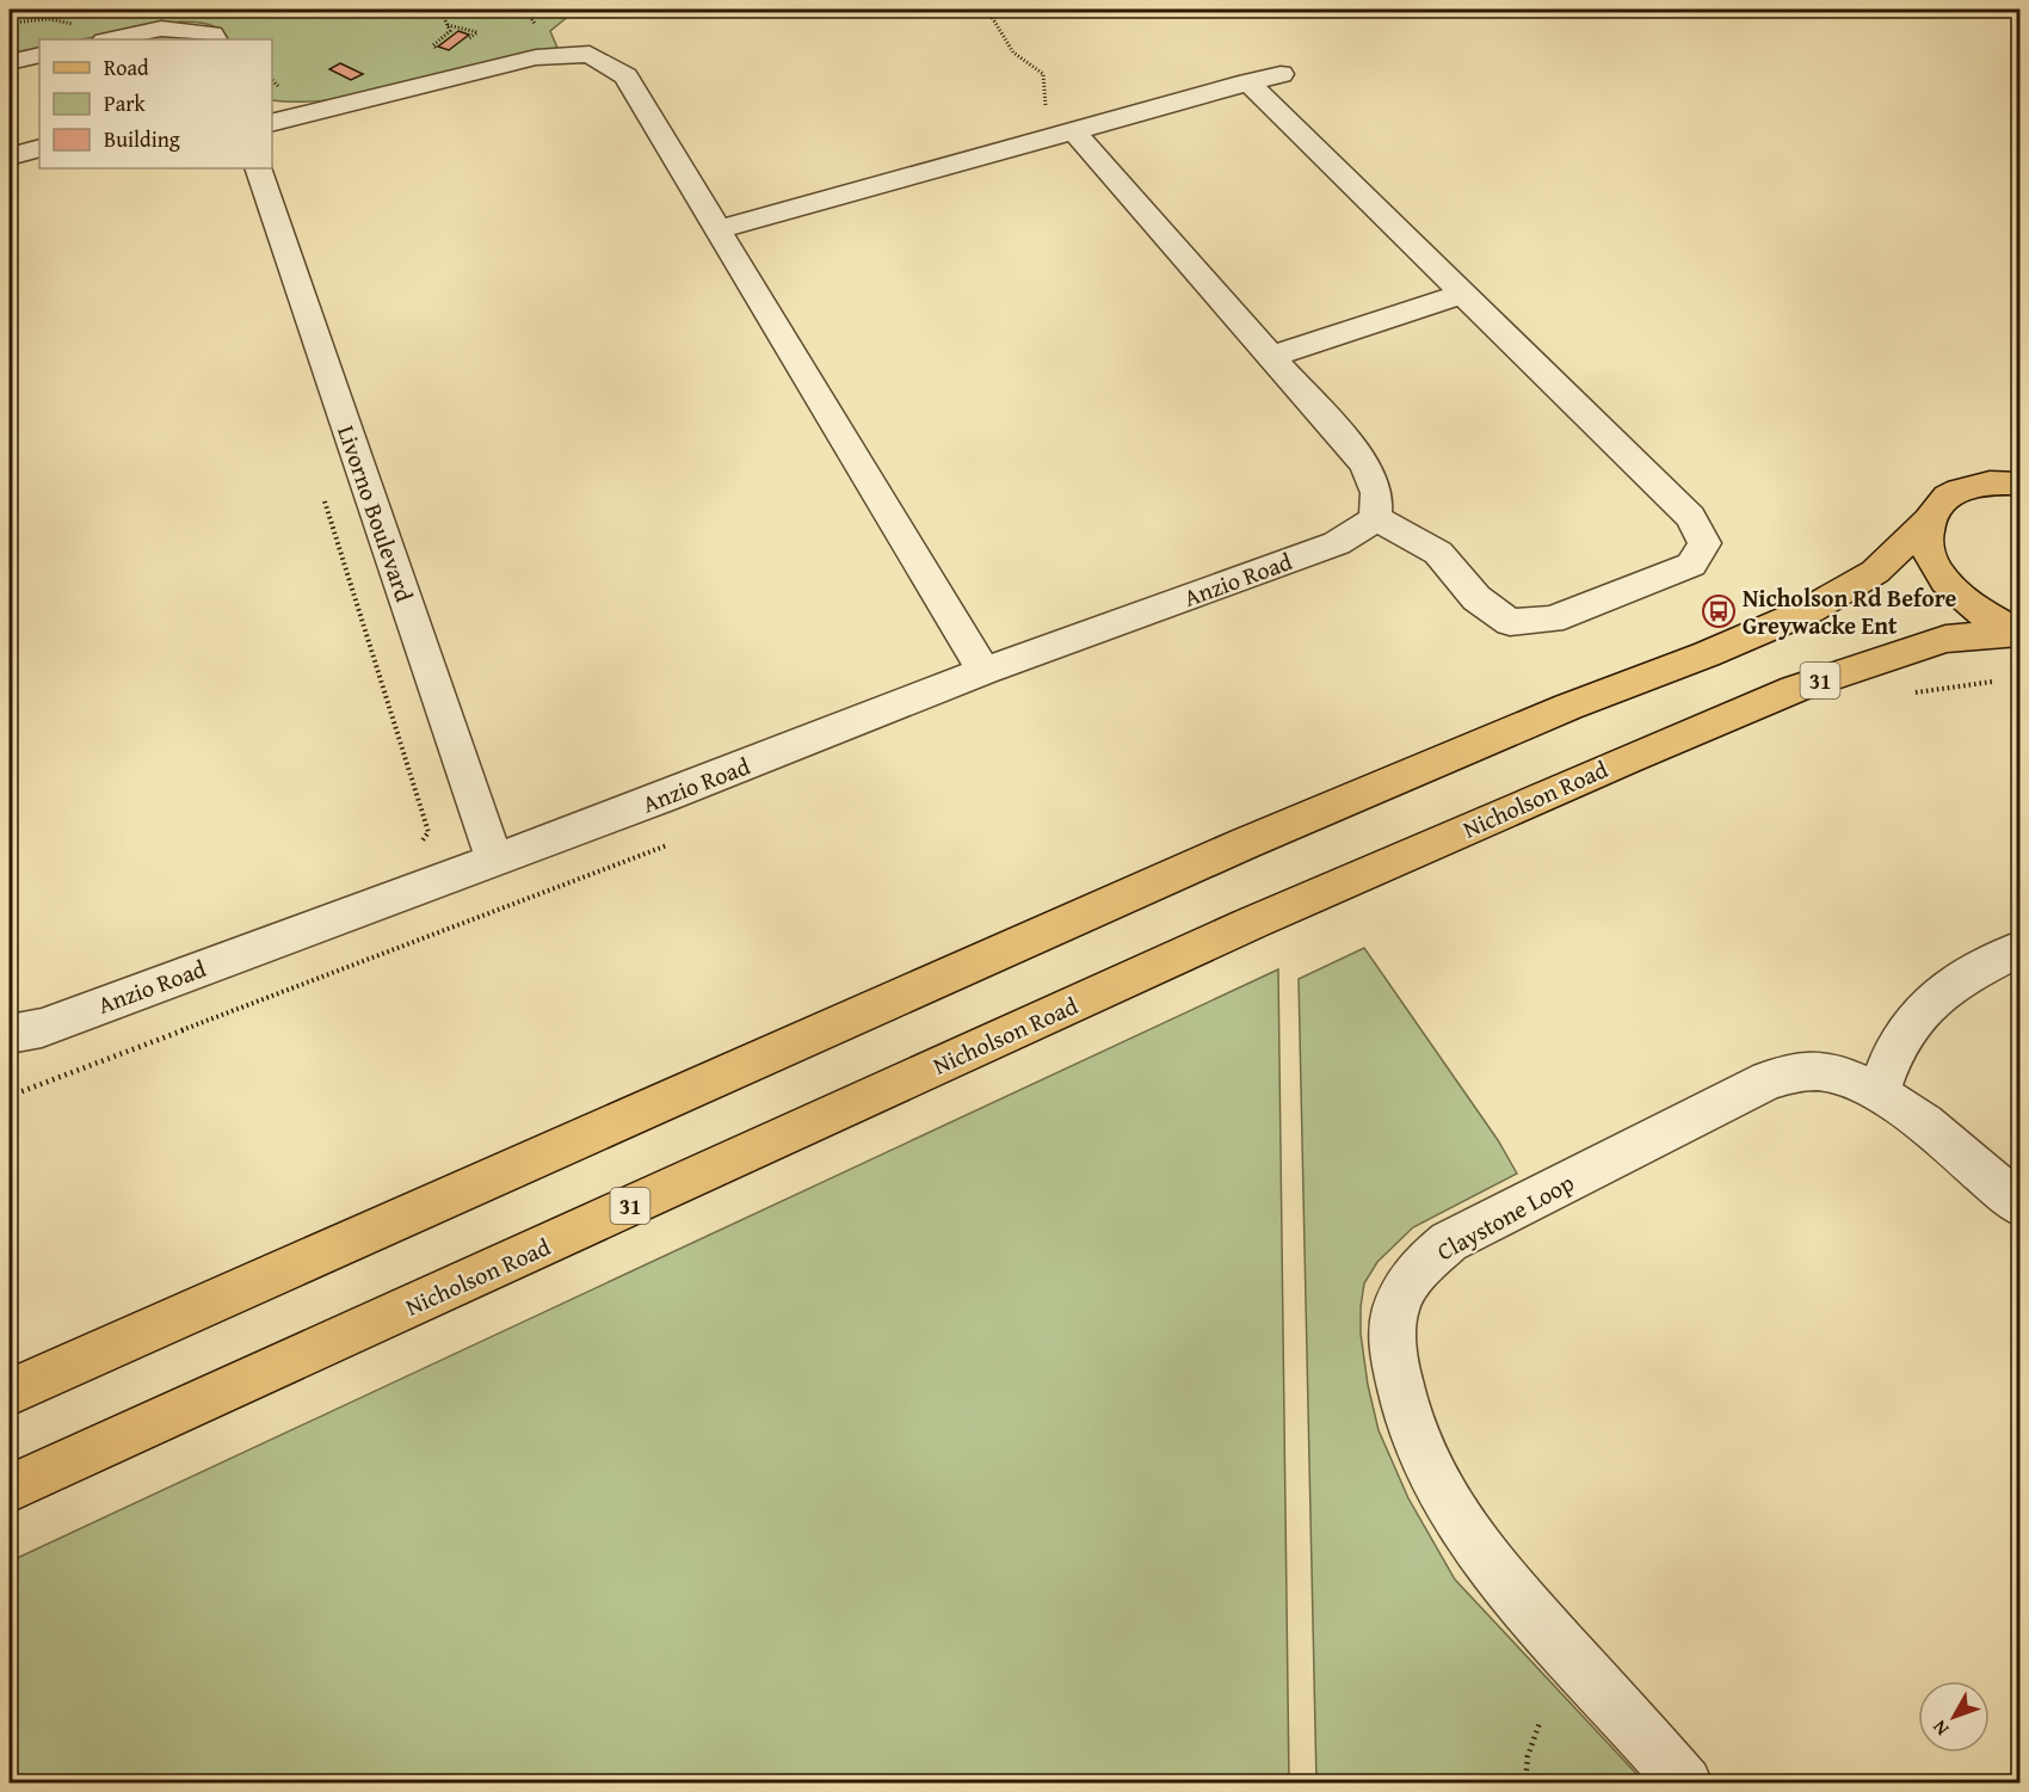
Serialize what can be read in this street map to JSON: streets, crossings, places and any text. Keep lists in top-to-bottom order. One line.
{"streets":{"main road":["31","Nicholson Road"],"street":["Livorno Boulevard","Anzio Road","Claystone Loop"]},"crossings":[["Livorno Boulevard","Anzio Road"]],"places":{"bus stop":["Nicholson Rd Before Greywacke Ent"]},"legend":["Road","Park","Building"],"north":"bottom left"}
